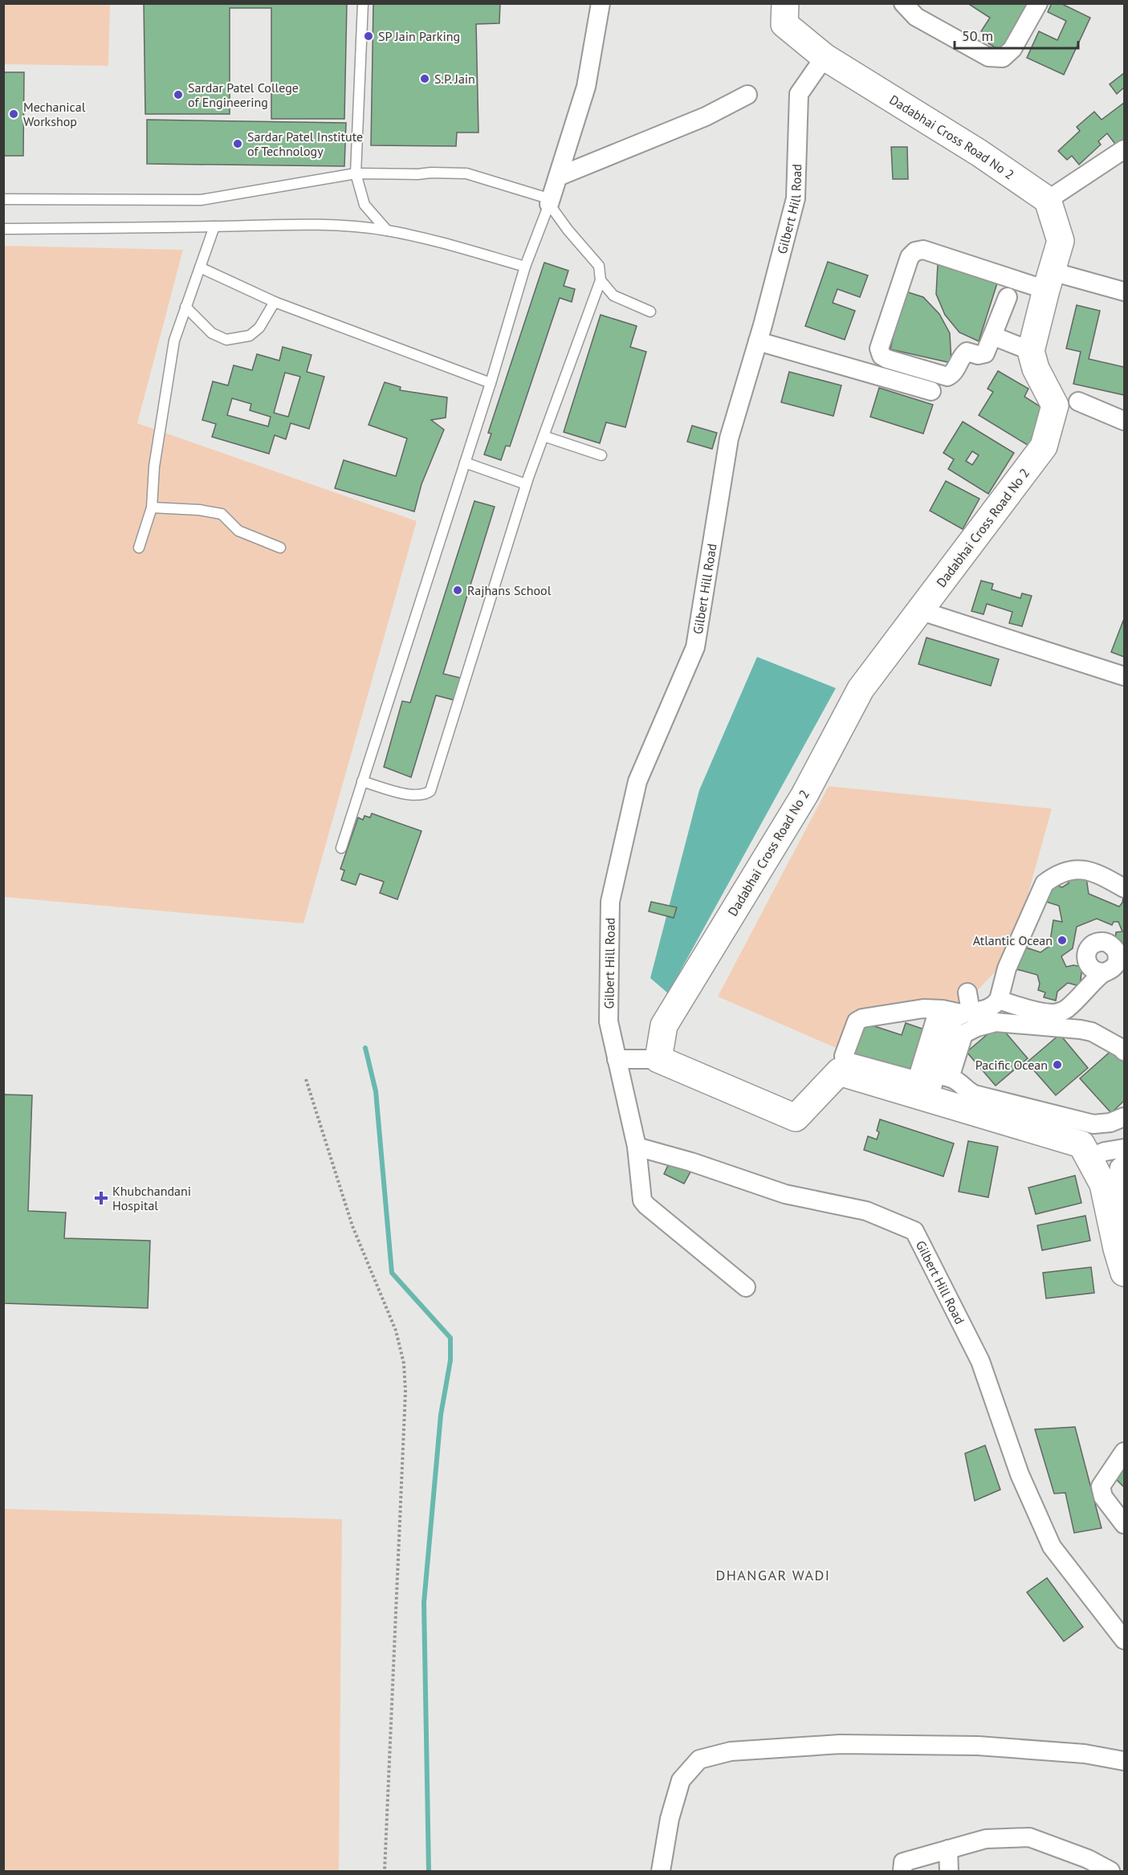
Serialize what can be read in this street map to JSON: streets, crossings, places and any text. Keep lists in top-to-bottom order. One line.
{"streets":{"street":["Dadabhai Cross Road No 2","Gilbert Hill Road"]},"crossings":[["Dadabhai Cross Road No 2","Gilbert Hill Road"]],"districts":["DHANGAR WADI"],"places":{"other":["SP Jain Parking","S.P. Jain","Sardar Patel College of Engineering","Mechanical Workshop","Sardar Patel Institute of Technology","Rajhans School","Atlantic Ocean","Pacific Ocean"],"health":["Khubchandani Hospital"]},"scale_bar":"50 m"}
